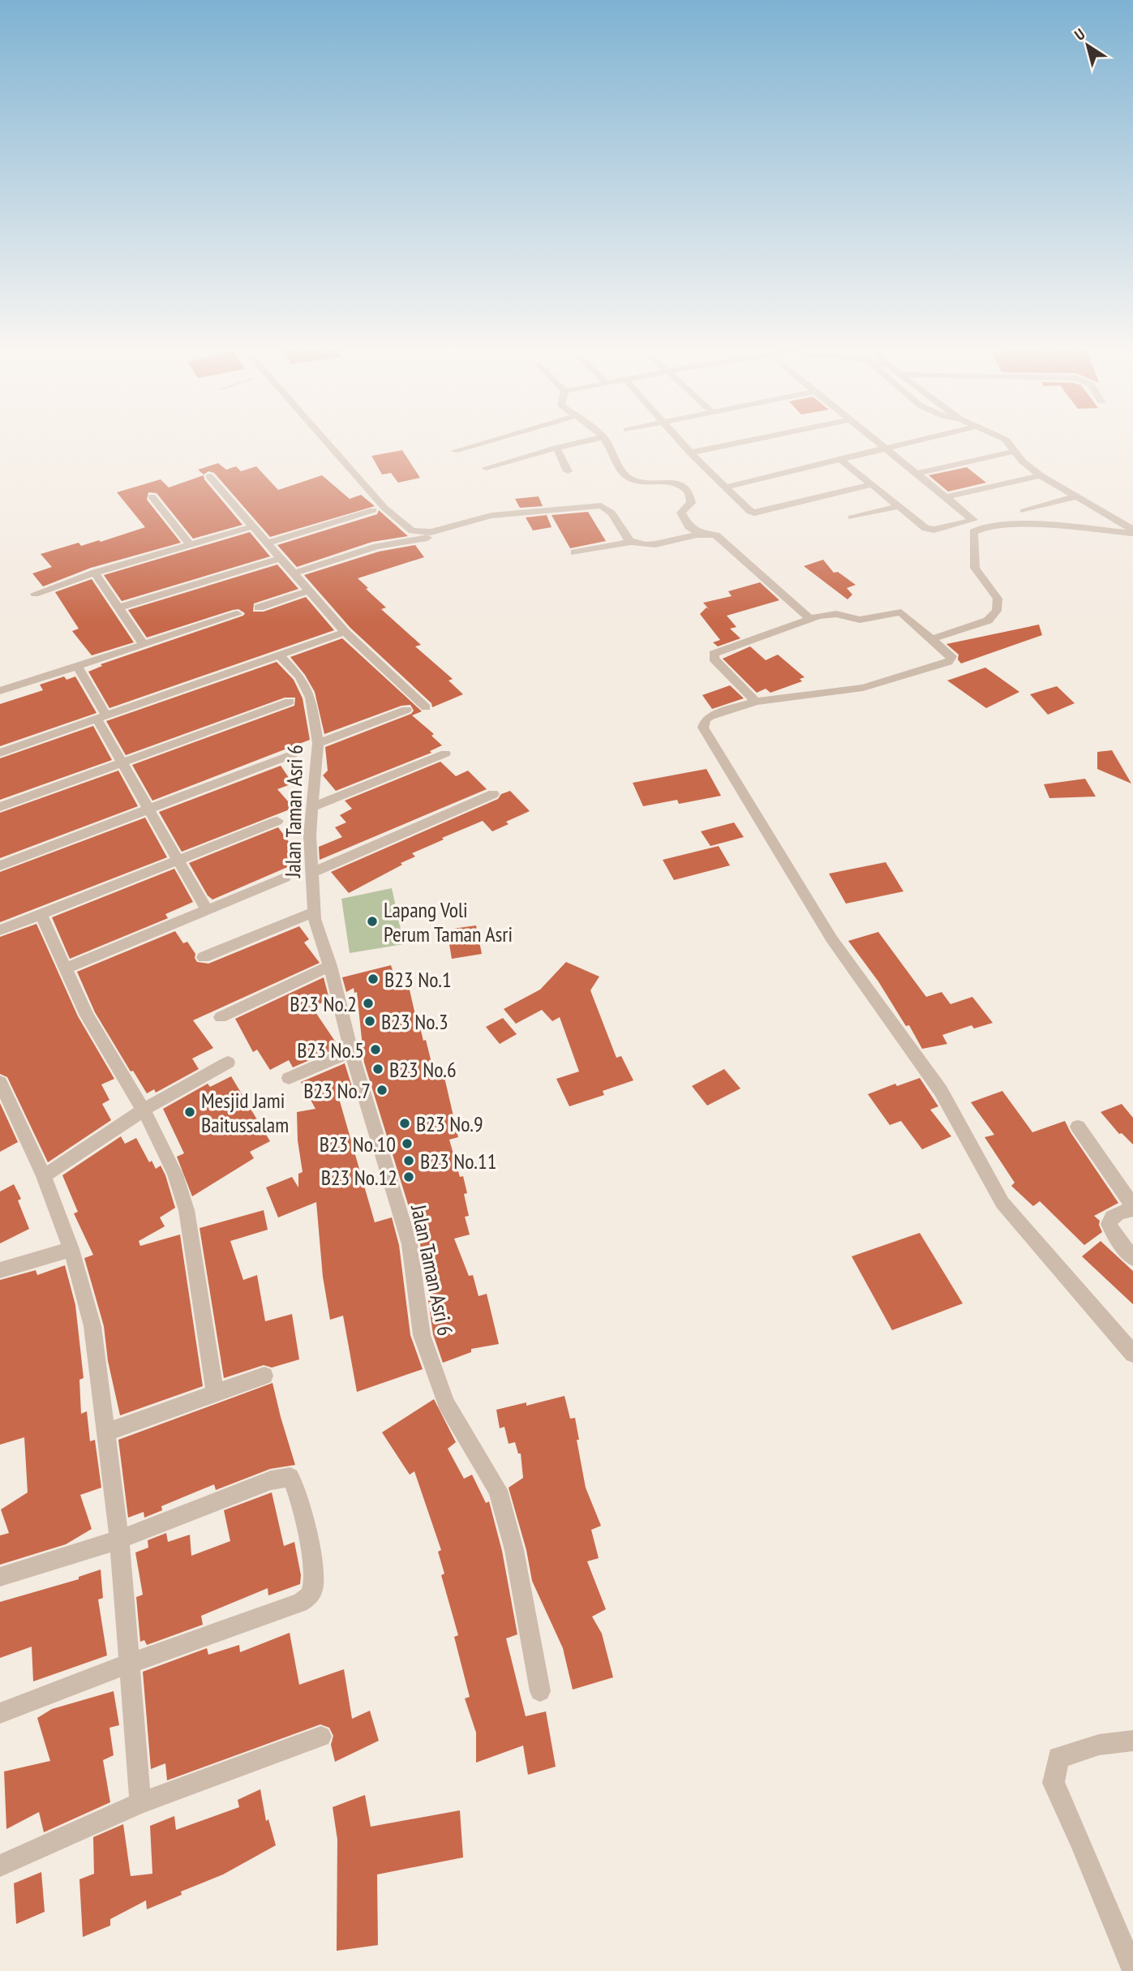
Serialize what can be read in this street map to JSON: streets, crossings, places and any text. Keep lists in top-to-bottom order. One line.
{"streets":{"street":["Jalan Taman Asri 6"]},"places":["Lapang Voli Perum Taman Asri","B23 No.1","B23 No.2","B23 No.3","B23 No.5","B23 No.6","B23 No.7","Mesjid Jami Baitussalam","B23 No.9","B23 No.10","B23 No.11","B23 No.12"],"north":"top left"}
